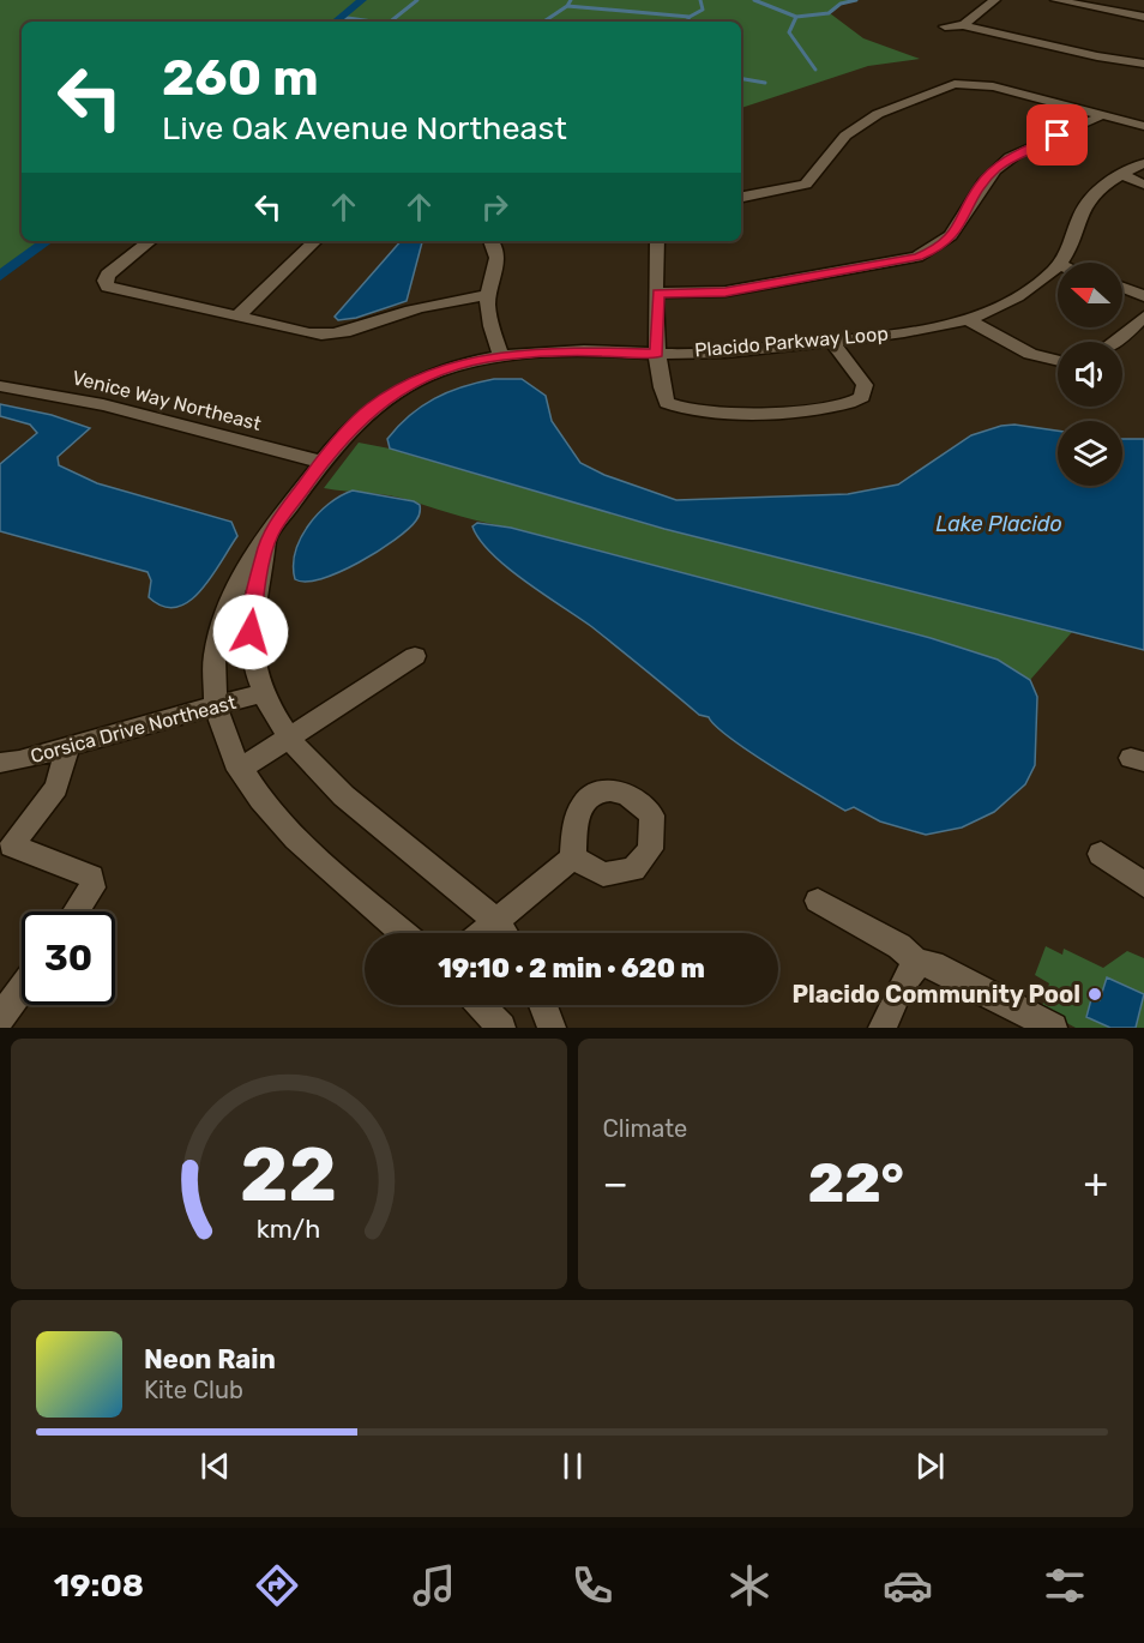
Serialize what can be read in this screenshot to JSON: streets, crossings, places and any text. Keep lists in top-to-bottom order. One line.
{"streets":{"street":["Placido Parkway Loop","Venice Way Northeast","Corsica Drive Northeast"]},"crossings":[["Placido Parkway Loop","Venice Way Northeast"],["Placido Parkway Loop","Corsica Drive Northeast"]],"water":["Lake Placido"],"places":["Placido Community Pool"],"north":"left","page":{"turn":["260 m","Live Oak Avenue Northeast"],"limit":"30","trip":"19:10 · 2 min · 620 m","tile":"Climate","heat":["−","22°","+"],"song":["Neon Rain","Kite Club"],"tabs":"19:08","gauge":["22","km/h"]}}
